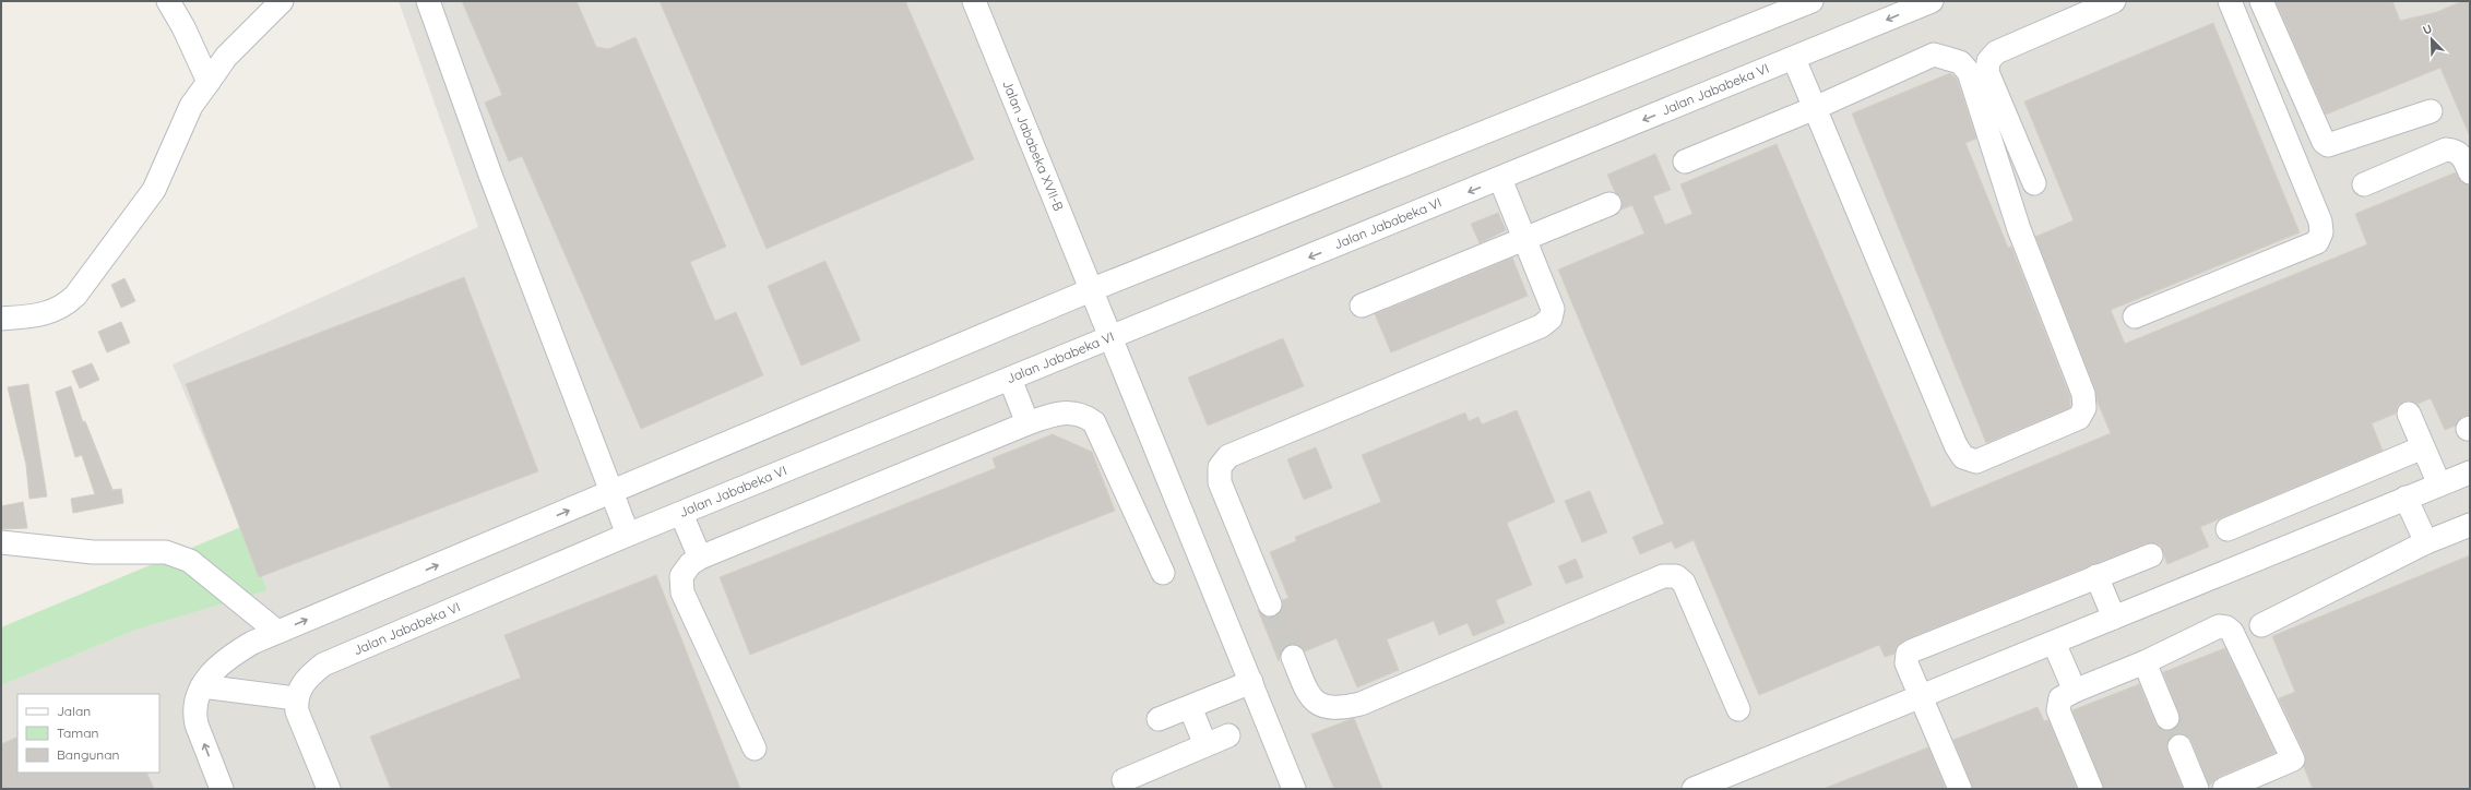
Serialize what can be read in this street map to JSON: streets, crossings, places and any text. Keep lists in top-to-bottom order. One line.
{"streets":{"street":["Jalan Jababeka VI","Jalan Jababeka XVII-B"]},"crossings":[["Jalan Jababeka VI","Jalan Jababeka XVII-B"]],"legend":["Jalan","Taman","Bangunan"],"north":"top left"}
